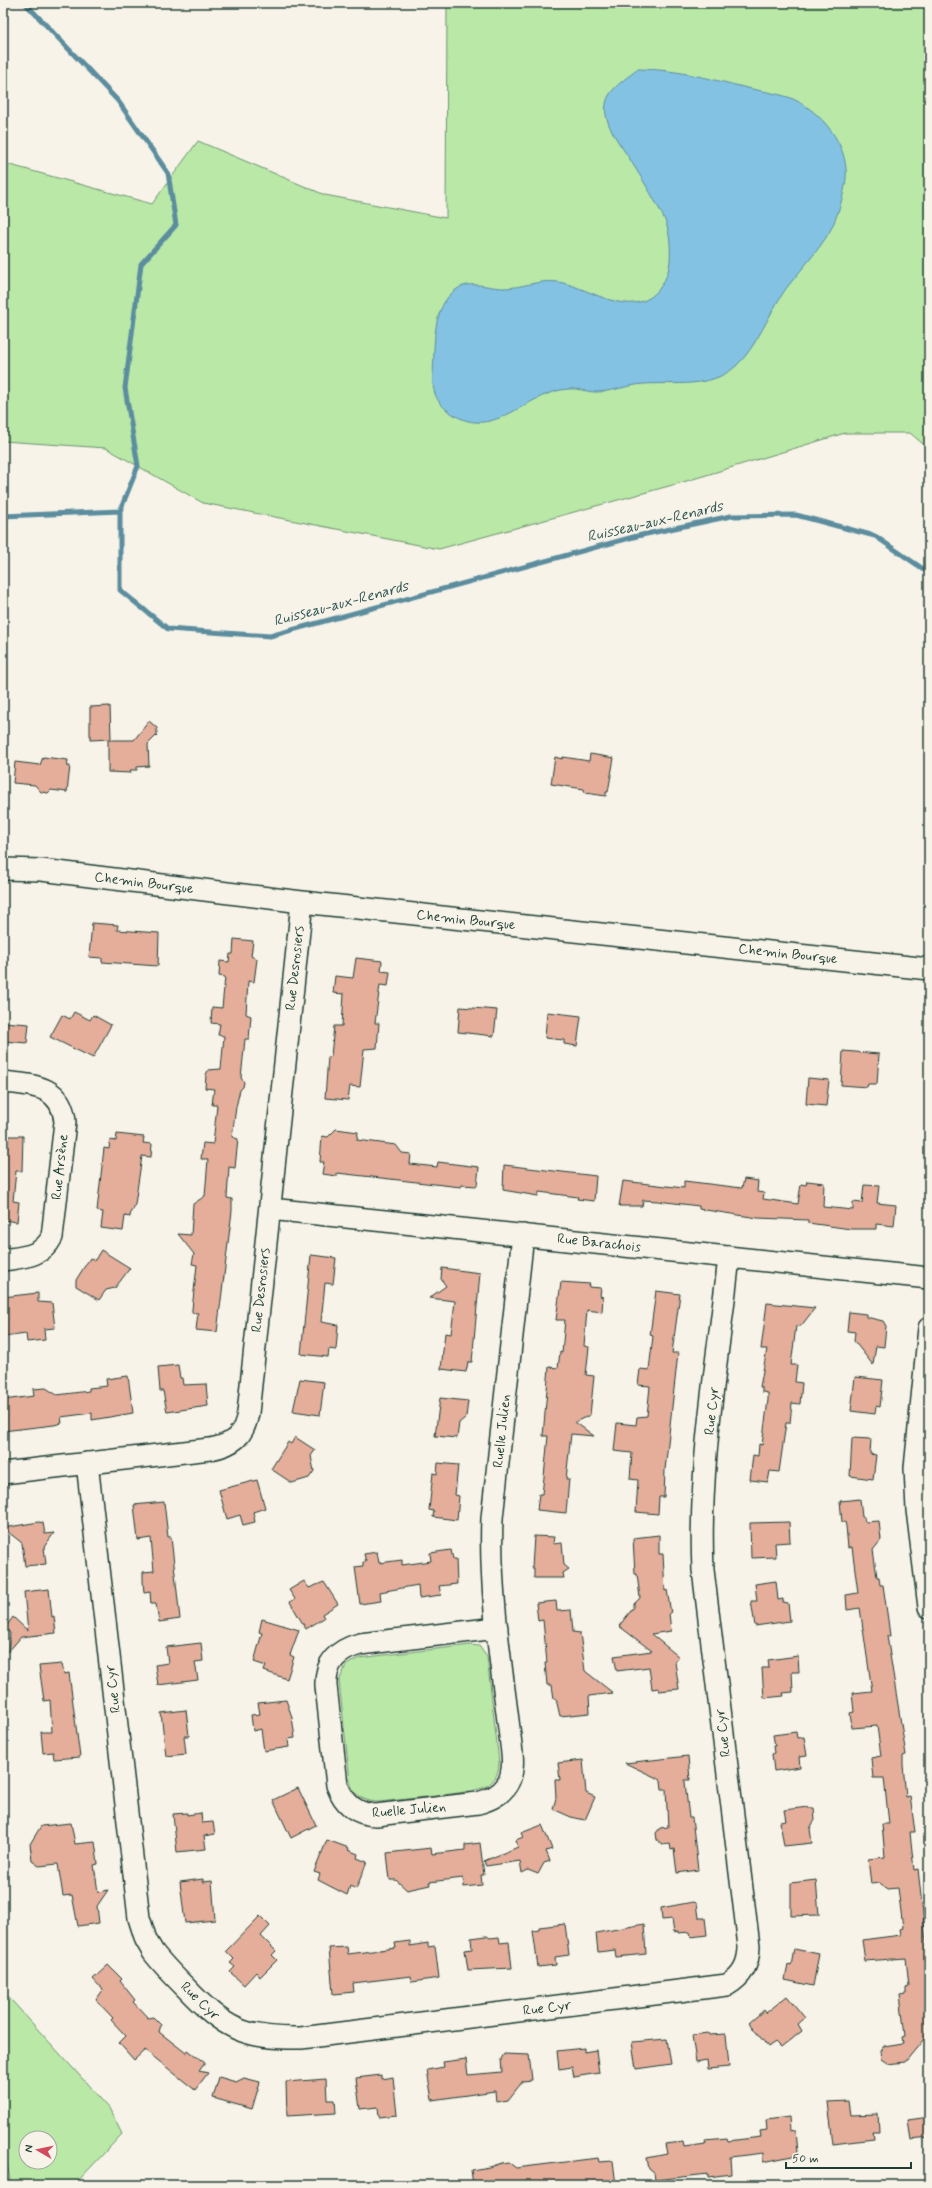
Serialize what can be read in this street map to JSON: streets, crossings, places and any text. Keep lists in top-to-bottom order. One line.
{"streets":{"street":["Chemin Bourque","Rue Desrosiers","Rue Arsène","Rue Barachois","Rue Cyr","Ruelle Julien"]},"crossings":[["Chemin Bourque","Rue Desrosiers"],["Rue Desrosiers","Rue Barachois"],["Rue Desrosiers","Rue Cyr"],["Rue Barachois","Rue Cyr"],["Rue Barachois","Ruelle Julien"]],"water":["Ruisseau-aux-Renards"],"scale_bar":"50 m","north":"left"}
